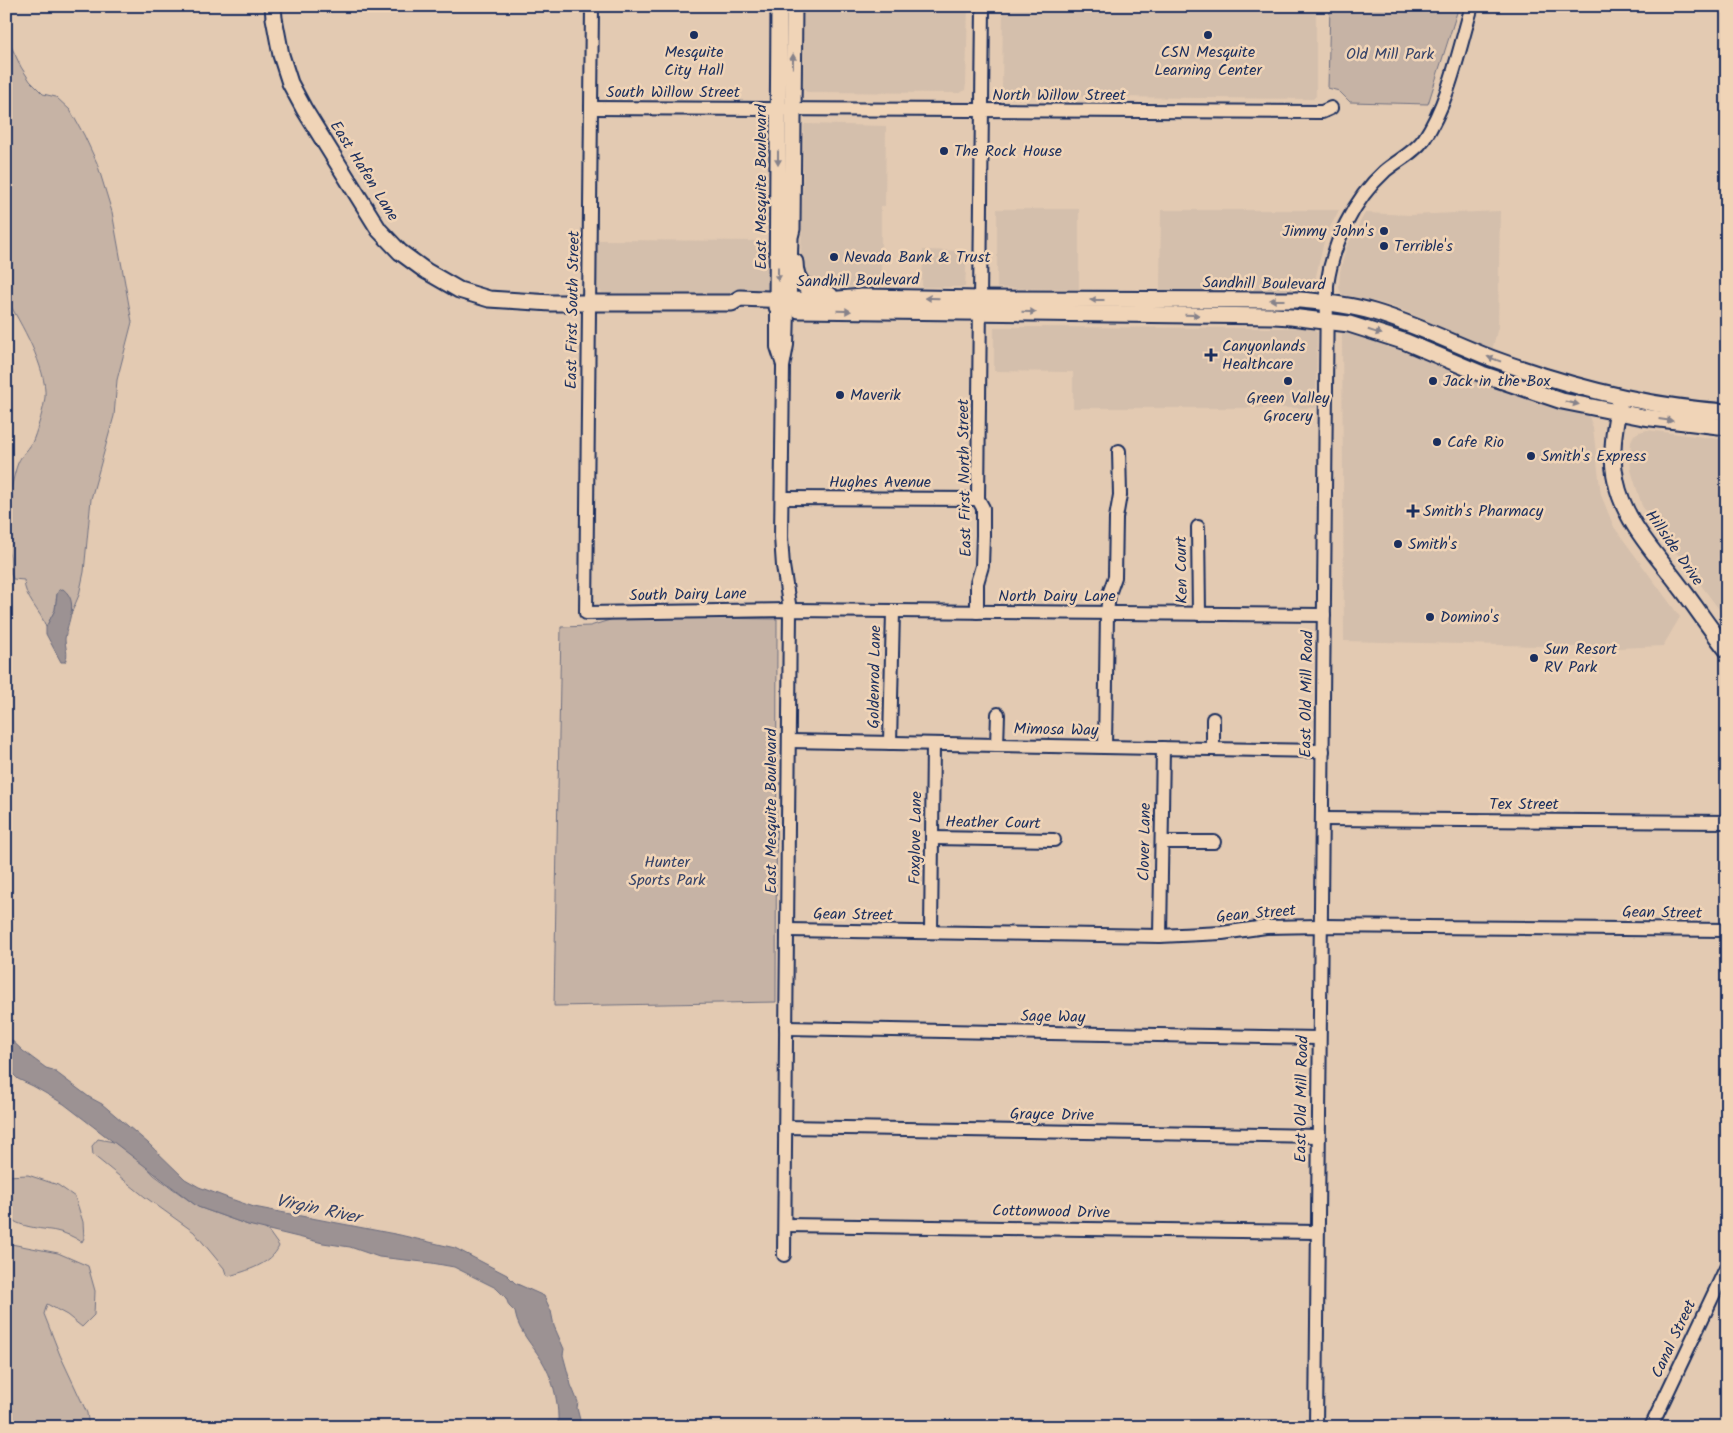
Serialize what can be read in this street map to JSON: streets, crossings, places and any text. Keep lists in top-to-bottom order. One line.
{"streets":{"main road":["East Hafen Lane","East Mesquite Boulevard","Sandhill Boulevard","Hillside Drive"],"street":["South Willow Street","North Willow Street","East First South Street","East First North Street","Hughes Avenue","Ken Court","South Dairy Lane","North Dairy Lane","Goldenrod Lane","East Old Mill Road","Mimosa Way","Tex Street","Heather Court","Foxglove Lane","Clover Lane","Gean Street","Sage Way","Grayce Drive","Cottonwood Drive","Canal Street"]},"crossings":[["South Willow Street","North Willow Street"],["South Willow Street","East Mesquite Boulevard"],["South Willow Street","East First South Street"],["North Willow Street","East Mesquite Boulevard"],["North Willow Street","East First North Street"],["East Hafen Lane","East Mesquite Boulevard"],["East Hafen Lane","Sandhill Boulevard"],["East Hafen Lane","East First South Street"],["East Mesquite Boulevard","Sandhill Boulevard"],["East Mesquite Boulevard","Hughes Avenue"],["East Mesquite Boulevard","South Dairy Lane"],["East Mesquite Boulevard","North Dairy Lane"],["East Mesquite Boulevard","Mimosa Way"],["East Mesquite Boulevard","Gean Street"],["East Mesquite Boulevard","Sage Way"],["East Mesquite Boulevard","Grayce Drive"],["East Mesquite Boulevard","Cottonwood Drive"],["Sandhill Boulevard","East First North Street"],["Sandhill Boulevard","Hillside Drive"],["Sandhill Boulevard","East Old Mill Road"],["East First South Street","South Dairy Lane"],["East First North Street","Hughes Avenue"],["East First North Street","North Dairy Lane"],["Ken Court","North Dairy Lane"],["South Dairy Lane","North Dairy Lane"],["North Dairy Lane","Goldenrod Lane"],["North Dairy Lane","East Old Mill Road"],["Goldenrod Lane","Mimosa Way"],["East Old Mill Road","Mimosa Way"],["East Old Mill Road","Tex Street"],["East Old Mill Road","Gean Street"],["East Old Mill Road","Sage Way"],["East Old Mill Road","Grayce Drive"],["East Old Mill Road","Cottonwood Drive"],["Mimosa Way","Foxglove Lane"],["Mimosa Way","Clover Lane"],["Heather Court","Foxglove Lane"],["Foxglove Lane","Gean Street"],["Clover Lane","Gean Street"]],"water":["Virgin River"],"parks":["Old Mill Park","Hunter Sports Park"],"places":{"other":["Mesquite City Hall","CSN Mesquite Learning Center","The Rock House","Jimmy John's","Terrible's","Nevada Bank & Trust","Green Valley Grocery","Jack in the Box","Maverik","Cafe Rio","Smith's Express","Smith's","Domino's","Sun Resort RV Park"],"health":["Canyonlands Healthcare","Smith's Pharmacy"]}}
